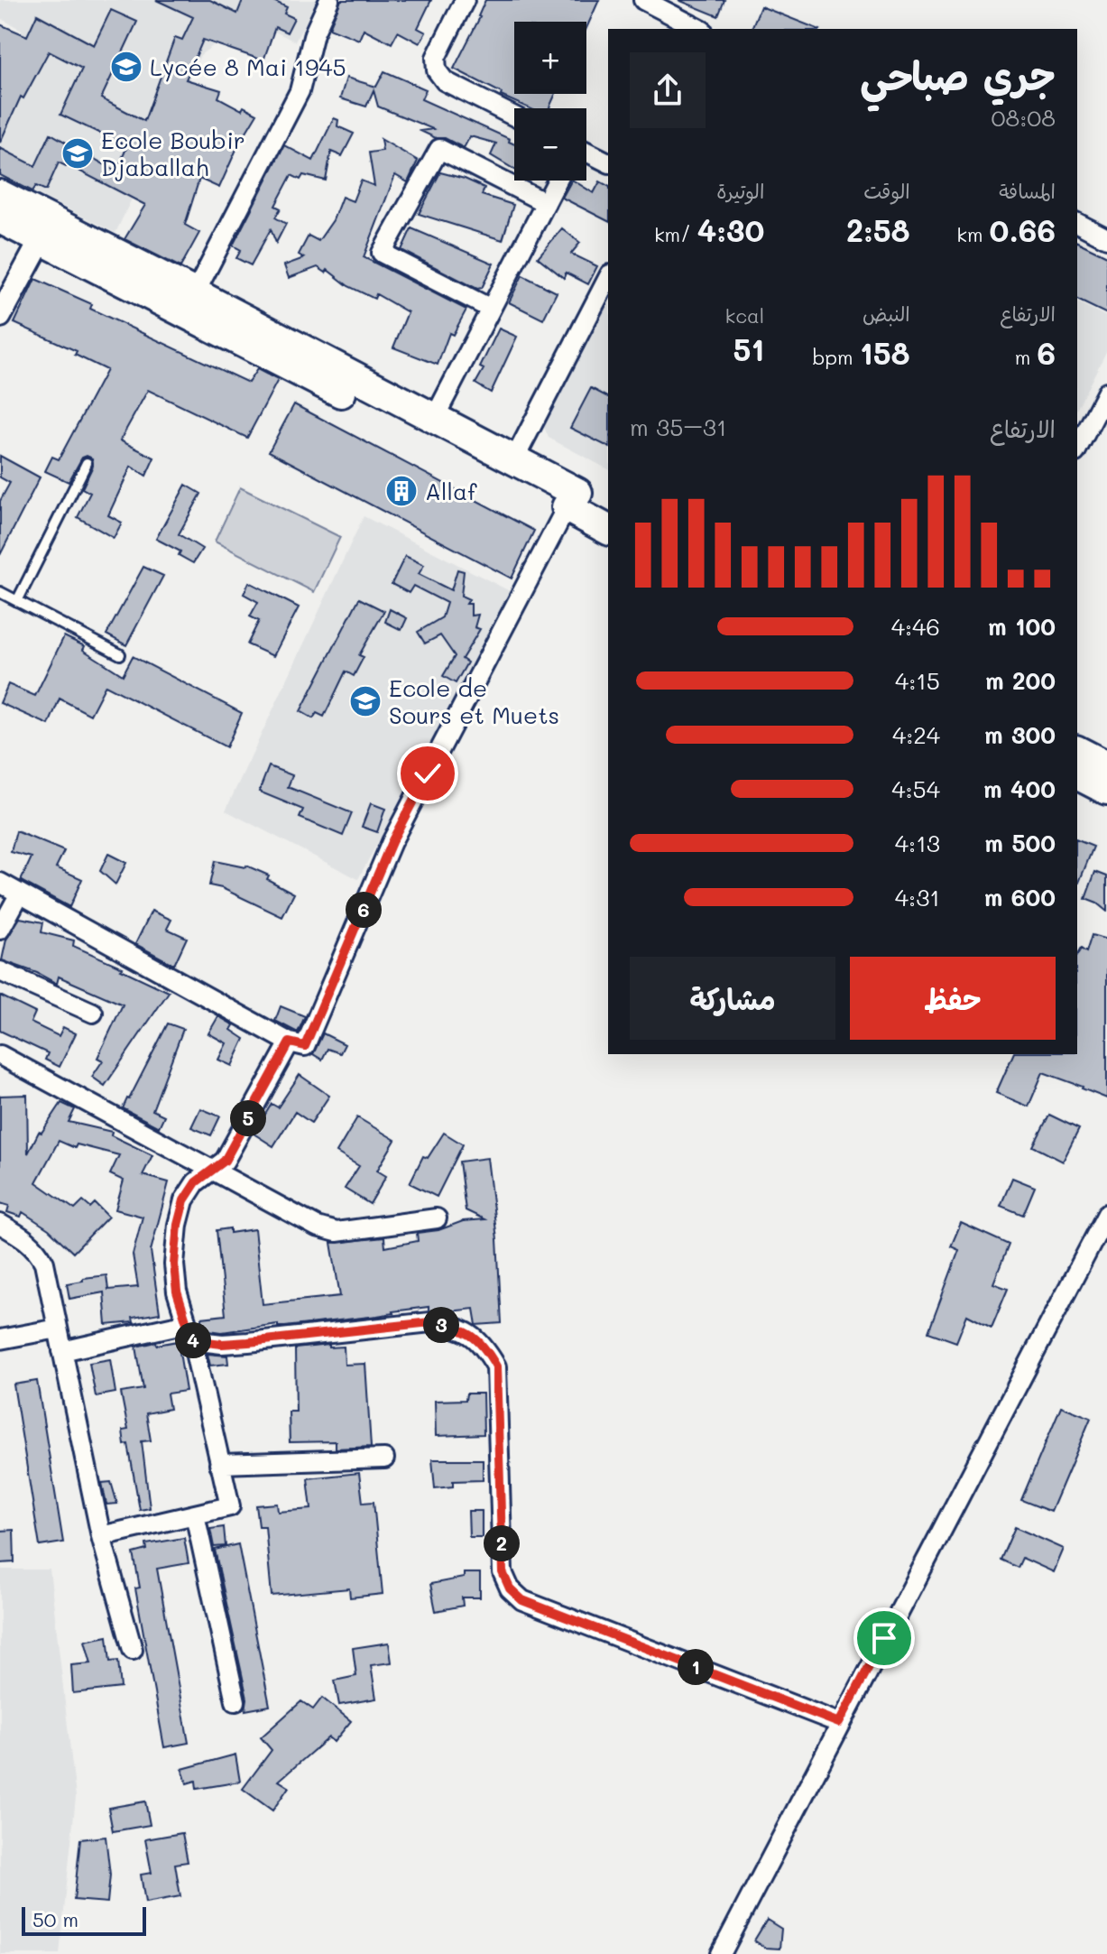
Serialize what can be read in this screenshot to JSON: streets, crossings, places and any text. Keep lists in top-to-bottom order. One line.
{"places":{"school or university":["Lycée 8 Mai 1945","Ecole Boubir Djaballah","Ecole de Sours et Muets"],"building":["Allaf"]},"scale_bar":"50 m","page":{"map_buttons":["+","−"],"heading":["جري صباحي","08:08"],"stats":[["المسافة","0.66 km"],["الوقت","2:58"],["الوتيرة","4:30 /km"],["الارتفاع","6 m"],["النبض","158 bpm"],["kcal","51"]],"chart":["الارتفاع","31–35 m"],"list":[{"name":"100 m","note":"4:46"},{"name":"200 m","note":"4:15"},{"name":"300 m","note":"4:24"},{"name":"400 m","note":"4:54"},{"name":"500 m","note":"4:13"},{"name":"600 m","note":"4:31"}],"pins":["6","5","3","4","2","1"],"buttons":["حفظ","مشاركة"],"scale":"50 m"}}
